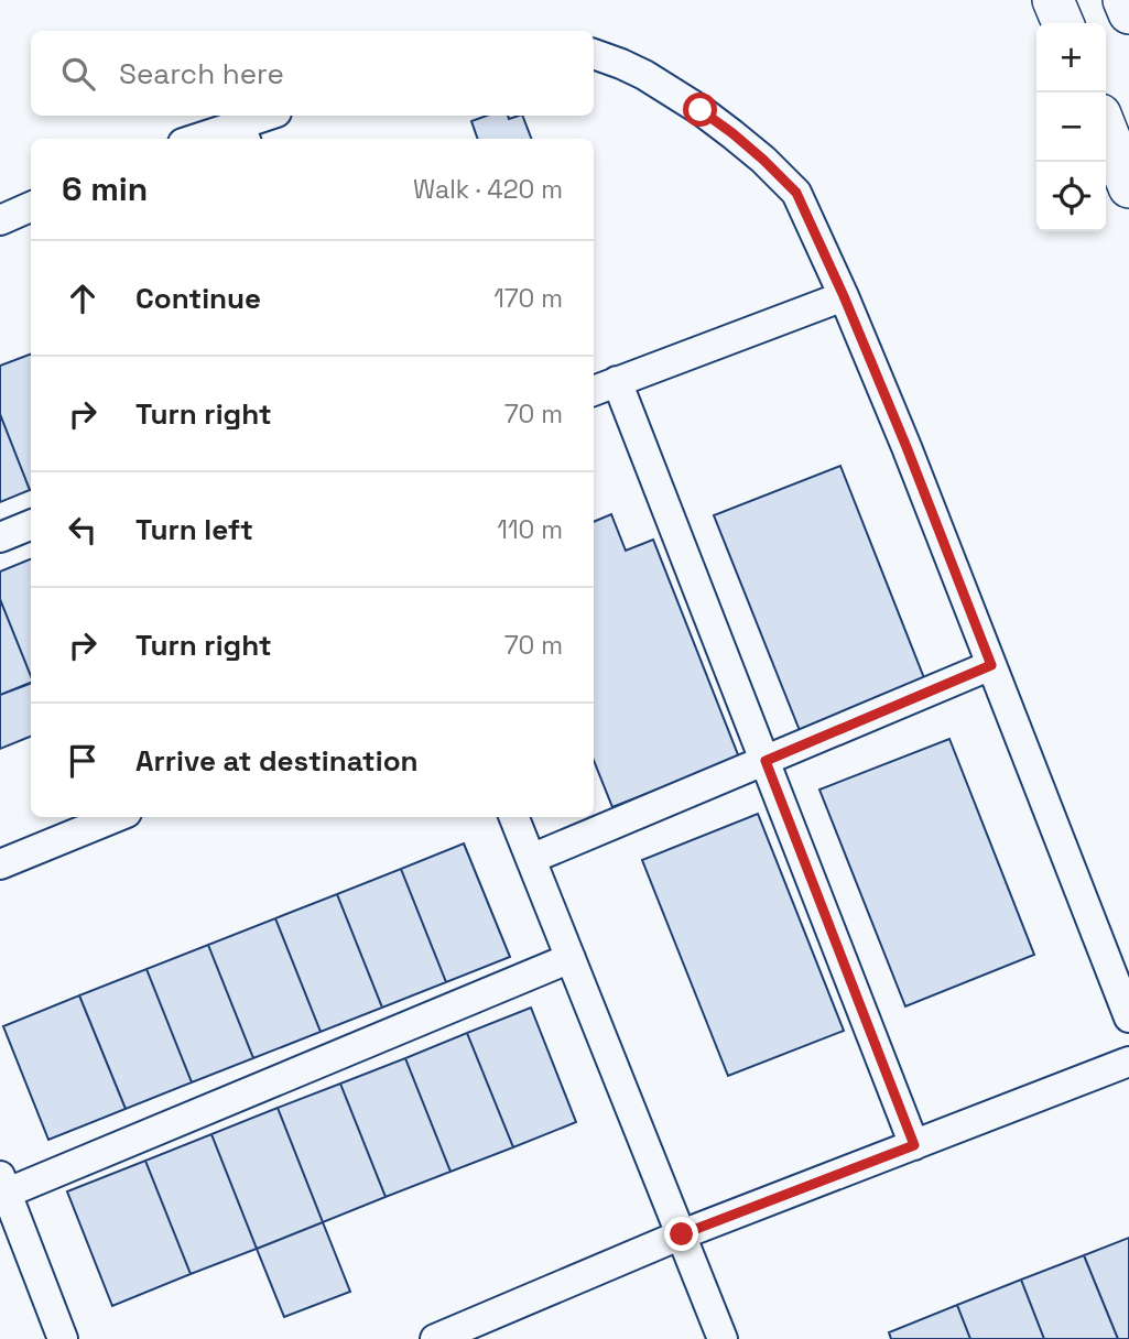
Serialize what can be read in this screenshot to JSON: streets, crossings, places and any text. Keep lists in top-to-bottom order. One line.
{"page":{"map_buttons":["+","−"],"search":"Search here","heading":["6 min","Walk · 420 m"],"list":[["Continue","170 m"],["Turn right","70 m"],["Turn left","110 m"],["Turn right","70 m"],"Arrive at destination"]}}
